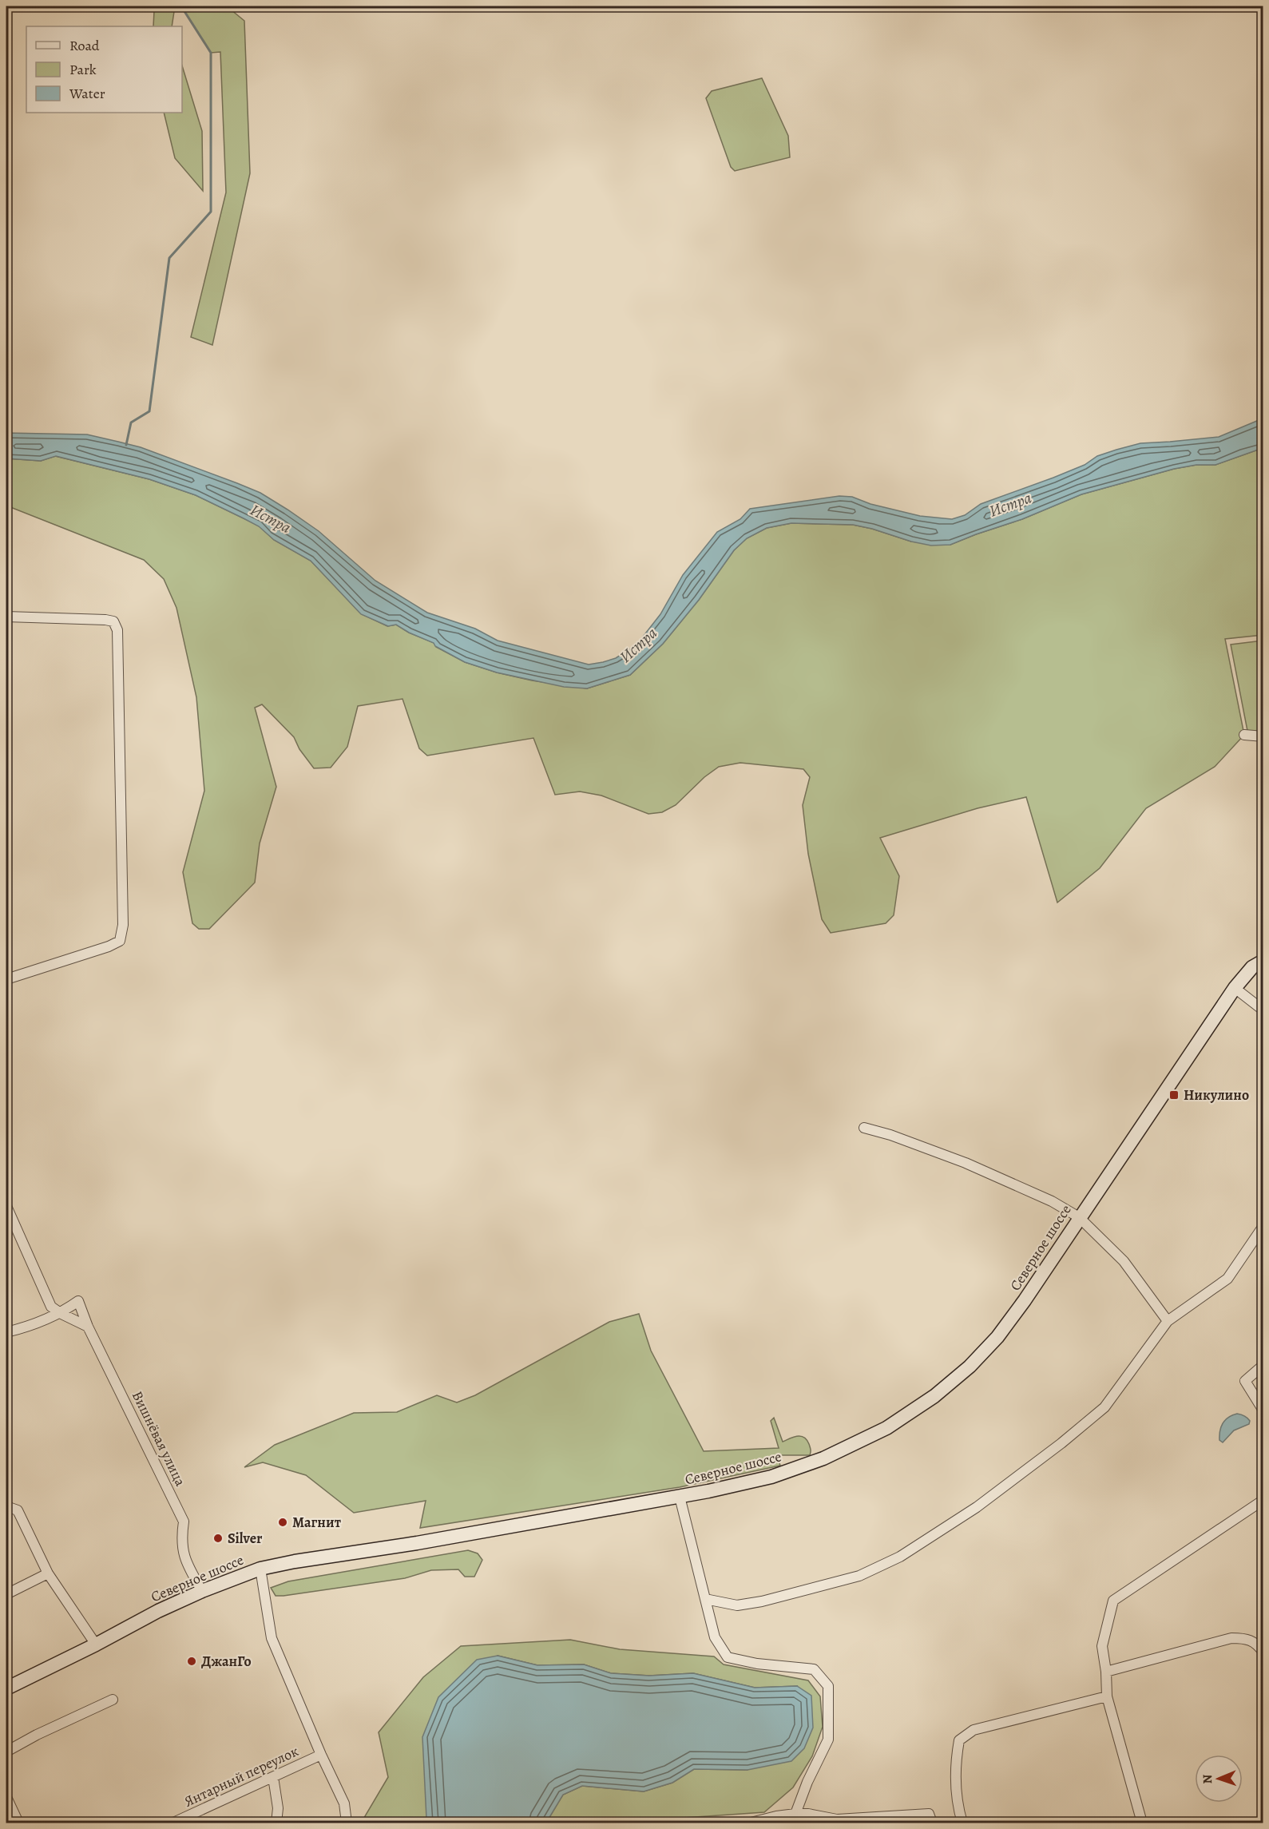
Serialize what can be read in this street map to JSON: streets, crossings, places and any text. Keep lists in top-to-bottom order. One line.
{"streets":{"main road":["Северное шоссе"],"street":["Вишнёвая улица","Янтарный переулок"]},"crossings":[["Северное шоссе","Вишнёвая улица"]],"water":["Истра"],"places":{"transit":["Никулино"],"other":["Магнит","Silver","ДжанГо"]},"legend":["Road","Park","Water"],"north":"left"}
